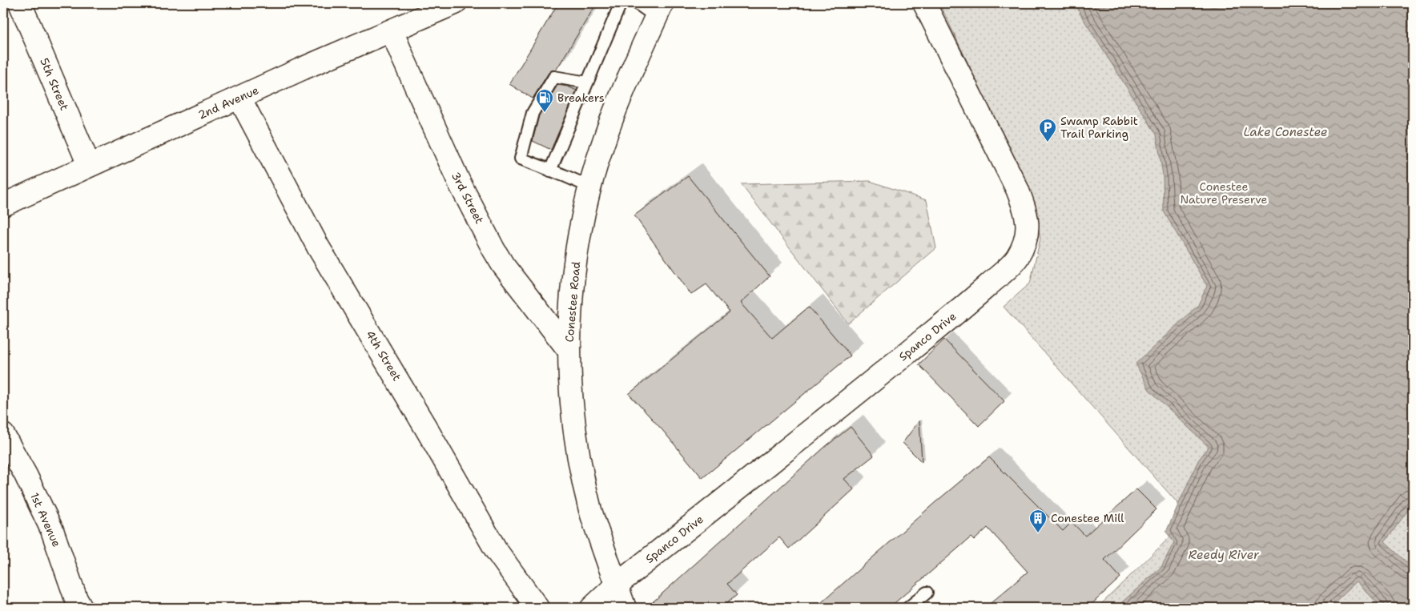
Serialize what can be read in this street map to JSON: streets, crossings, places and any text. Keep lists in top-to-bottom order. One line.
{"streets":{"street":["5th Street","2nd Avenue","3rd Street","Conestee Road","Spanco Drive","4th Street","1st Avenue"]},"crossings":[["5th Street","2nd Avenue"],["2nd Avenue","3rd Street"],["2nd Avenue","4th Street"],["3rd Street","Conestee Road"],["Conestee Road","Spanco Drive"]],"water":["Lake Conestee","Reedy River"],"parks":["Conestee Nature Preserve"],"places":{"fuel station":["Breakers"],"parking":["Swamp Rabbit Trail Parking"],"building":["Conestee Mill"]}}
